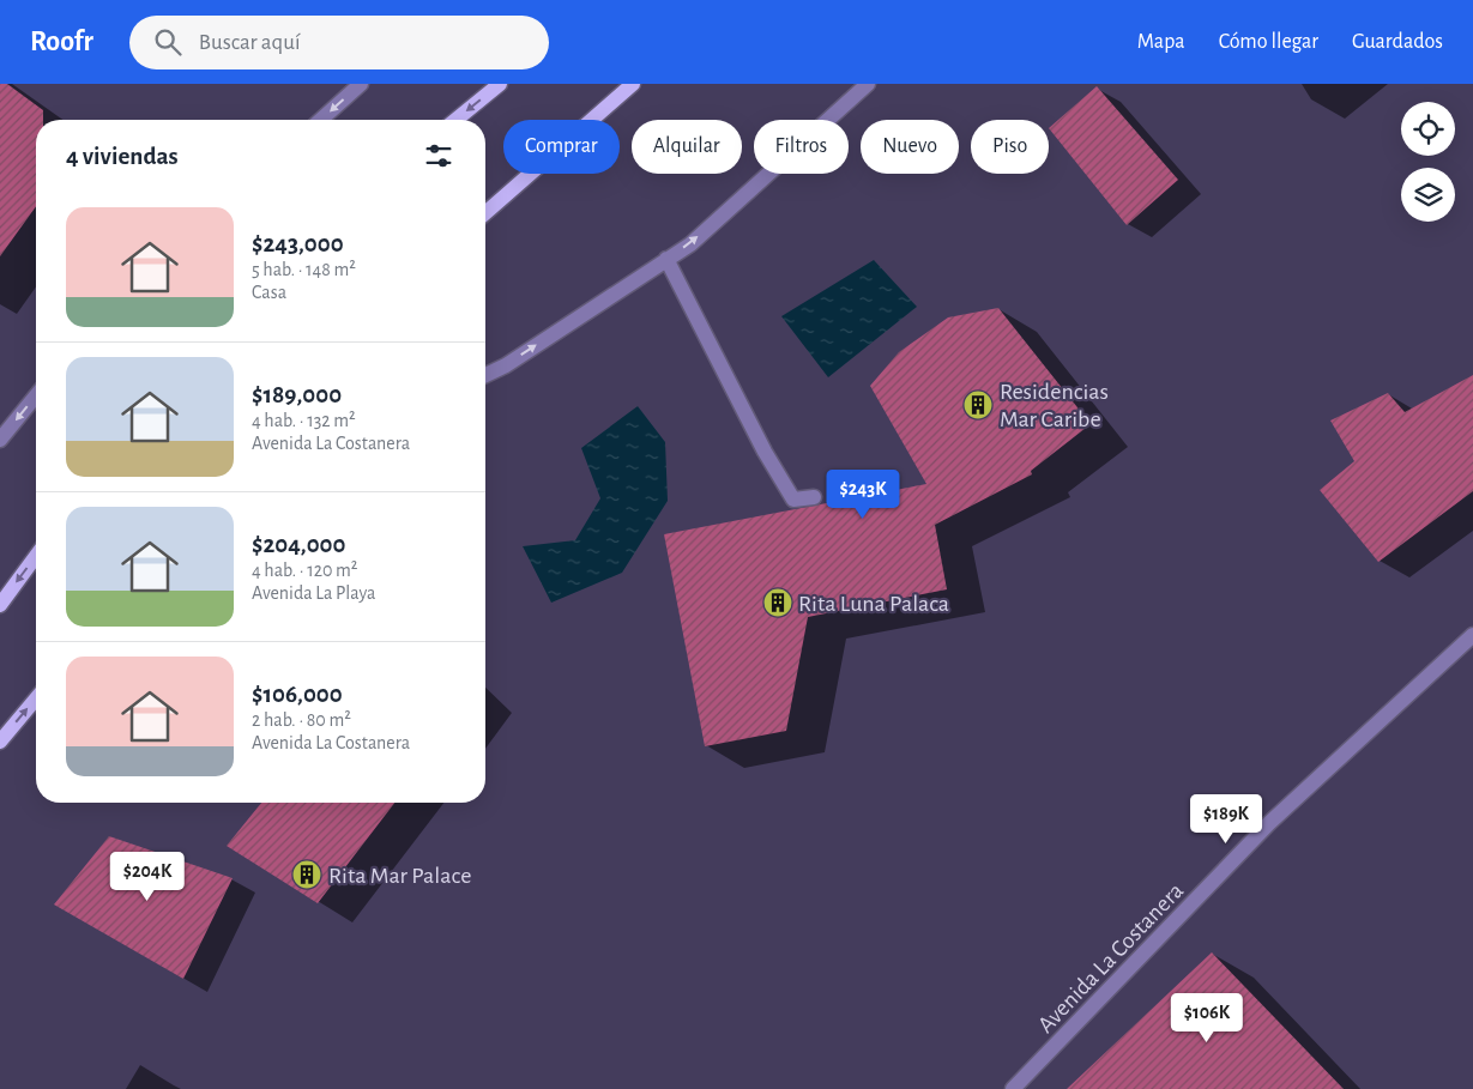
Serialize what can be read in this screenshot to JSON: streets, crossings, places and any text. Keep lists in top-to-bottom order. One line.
{"streets":{"street":["Avenida La Costanera"]},"places":{"building":["Residencias Mar Caribe","Rita Luna Palaca","Rita Mar Palace"]},"page":{"header":"Roofr","search":"Buscar aquí","nav":["Mapa","Cómo llegar","Guardados"],"chip":["Comprar","Alquilar","Filtros","Nuevo","Piso"],"heading":"4 viviendas","list":[{"name":"$243,000","note":"5 hab. · 148 m² · Casa"},{"name":"$189,000","note":"4 hab. · 132 m² · Avenida La Costanera"},{"name":"$204,000","note":"4 hab. · 120 m² · Avenida La Playa"},{"name":"$106,000","note":"2 hab. · 80 m² · Avenida La Costanera"}],"price":["$243K","$189K","$204K","$106K"]}}
